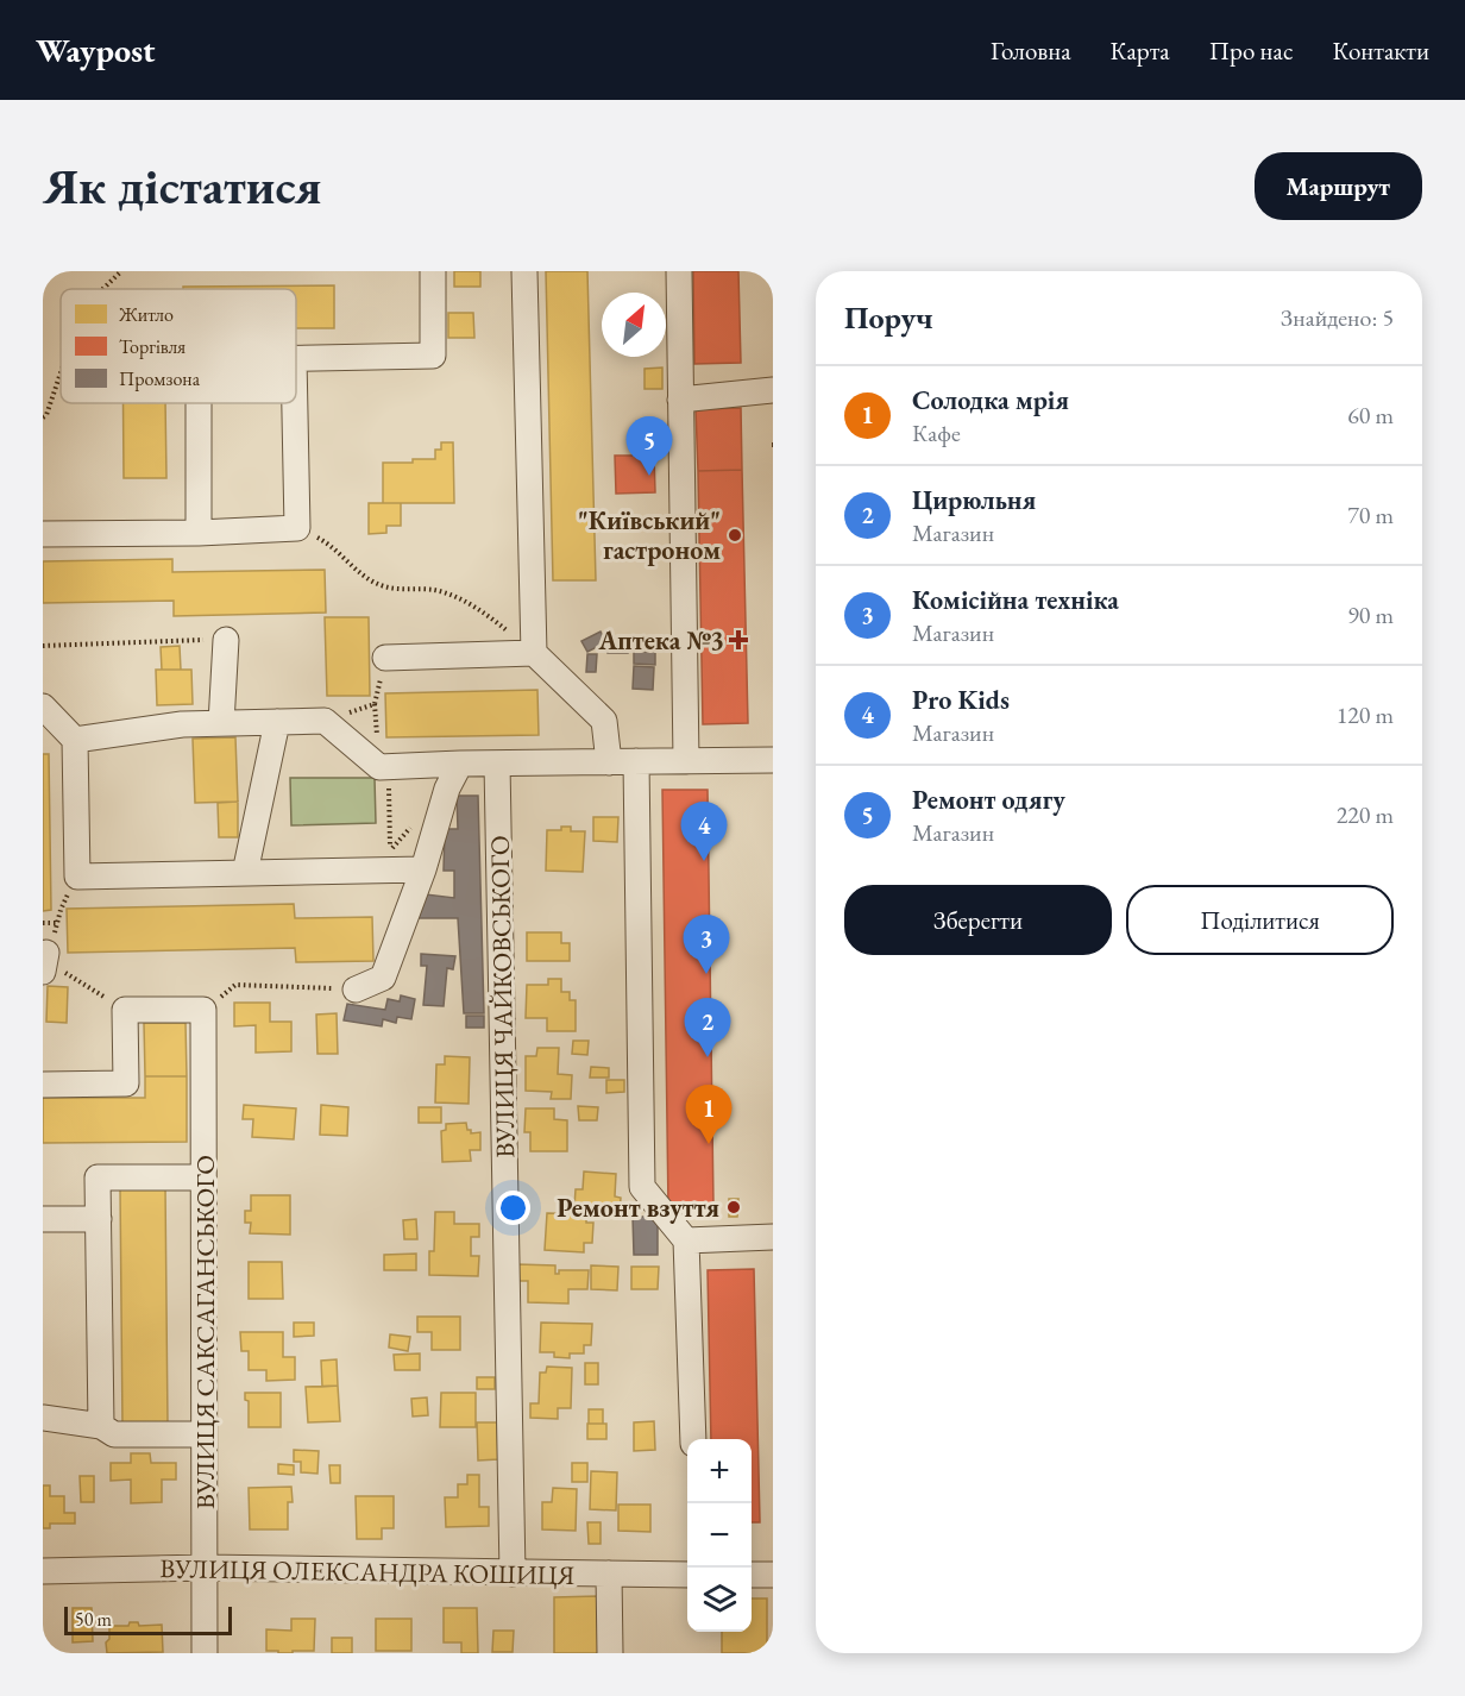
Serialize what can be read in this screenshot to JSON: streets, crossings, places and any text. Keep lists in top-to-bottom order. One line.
{"streets":{"street":["ВУЛИЦЯ ЧАЙКОВСЬКОГО","ВУЛИЦЯ САКСАГАНСЬКОГО","ВУЛИЦЯ ОЛЕКСАНДРА КОШИЦЯ"]},"crossings":[["ВУЛИЦЯ ЧАЙКОВСЬКОГО","ВУЛИЦЯ ОЛЕКСАНДРА КОШИЦЯ"],["ВУЛИЦЯ САКСАГАНСЬКОГО","ВУЛИЦЯ ОЛЕКСАНДРА КОШИЦЯ"]],"places":{"other":["\"Київський\" гастроном","Ремонт взуття"],"health":["Аптека №3"]},"legend":["Житло","Торгівля","Промзона"],"scale_bar":"50 m","north":"top right","page":{"header":"Waypost","nav":["Головна","Карта","Про нас","Контакти"],"buttons":["Маршрут",["Зберегти","Поділитися"]],"title":"Як дістатися","heading":["Поруч","Знайдено: 5"],"list":[{"mark":"1","name":"Солодка мрія","note":"Кафе","value":"60 m"},{"mark":"2","name":"Цирюльня","note":"Магазин","value":"70 m"},{"mark":"3","name":"Комісійна техніка","note":"Магазин","value":"90 m"},{"mark":"4","name":"Pro Kids","note":"Магазин","value":"120 m"},{"mark":"5","name":"Ремонт одягу","note":"Магазин","value":"220 m"}],"pins":["5","4","3","2","1"],"map_buttons":["+","−"],"scale":"50 m"}}
